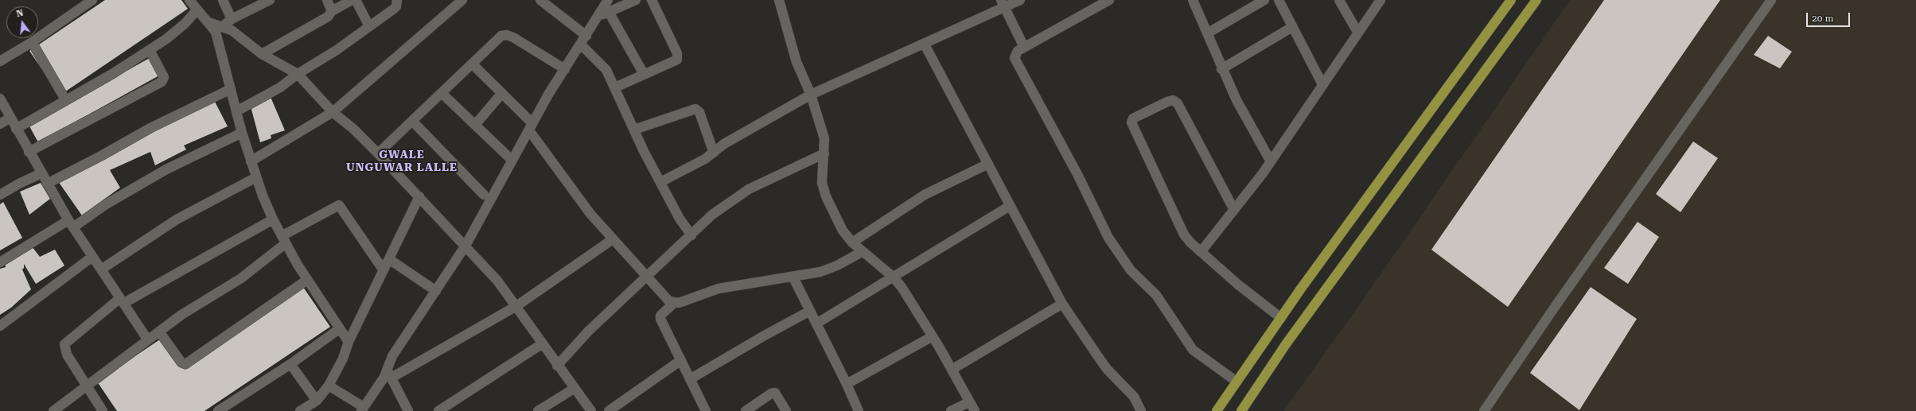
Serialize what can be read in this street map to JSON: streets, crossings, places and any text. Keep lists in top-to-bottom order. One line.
{"districts":["GWALE UNGUWAR LALLE"],"scale_bar":"20 m","north":"top"}
